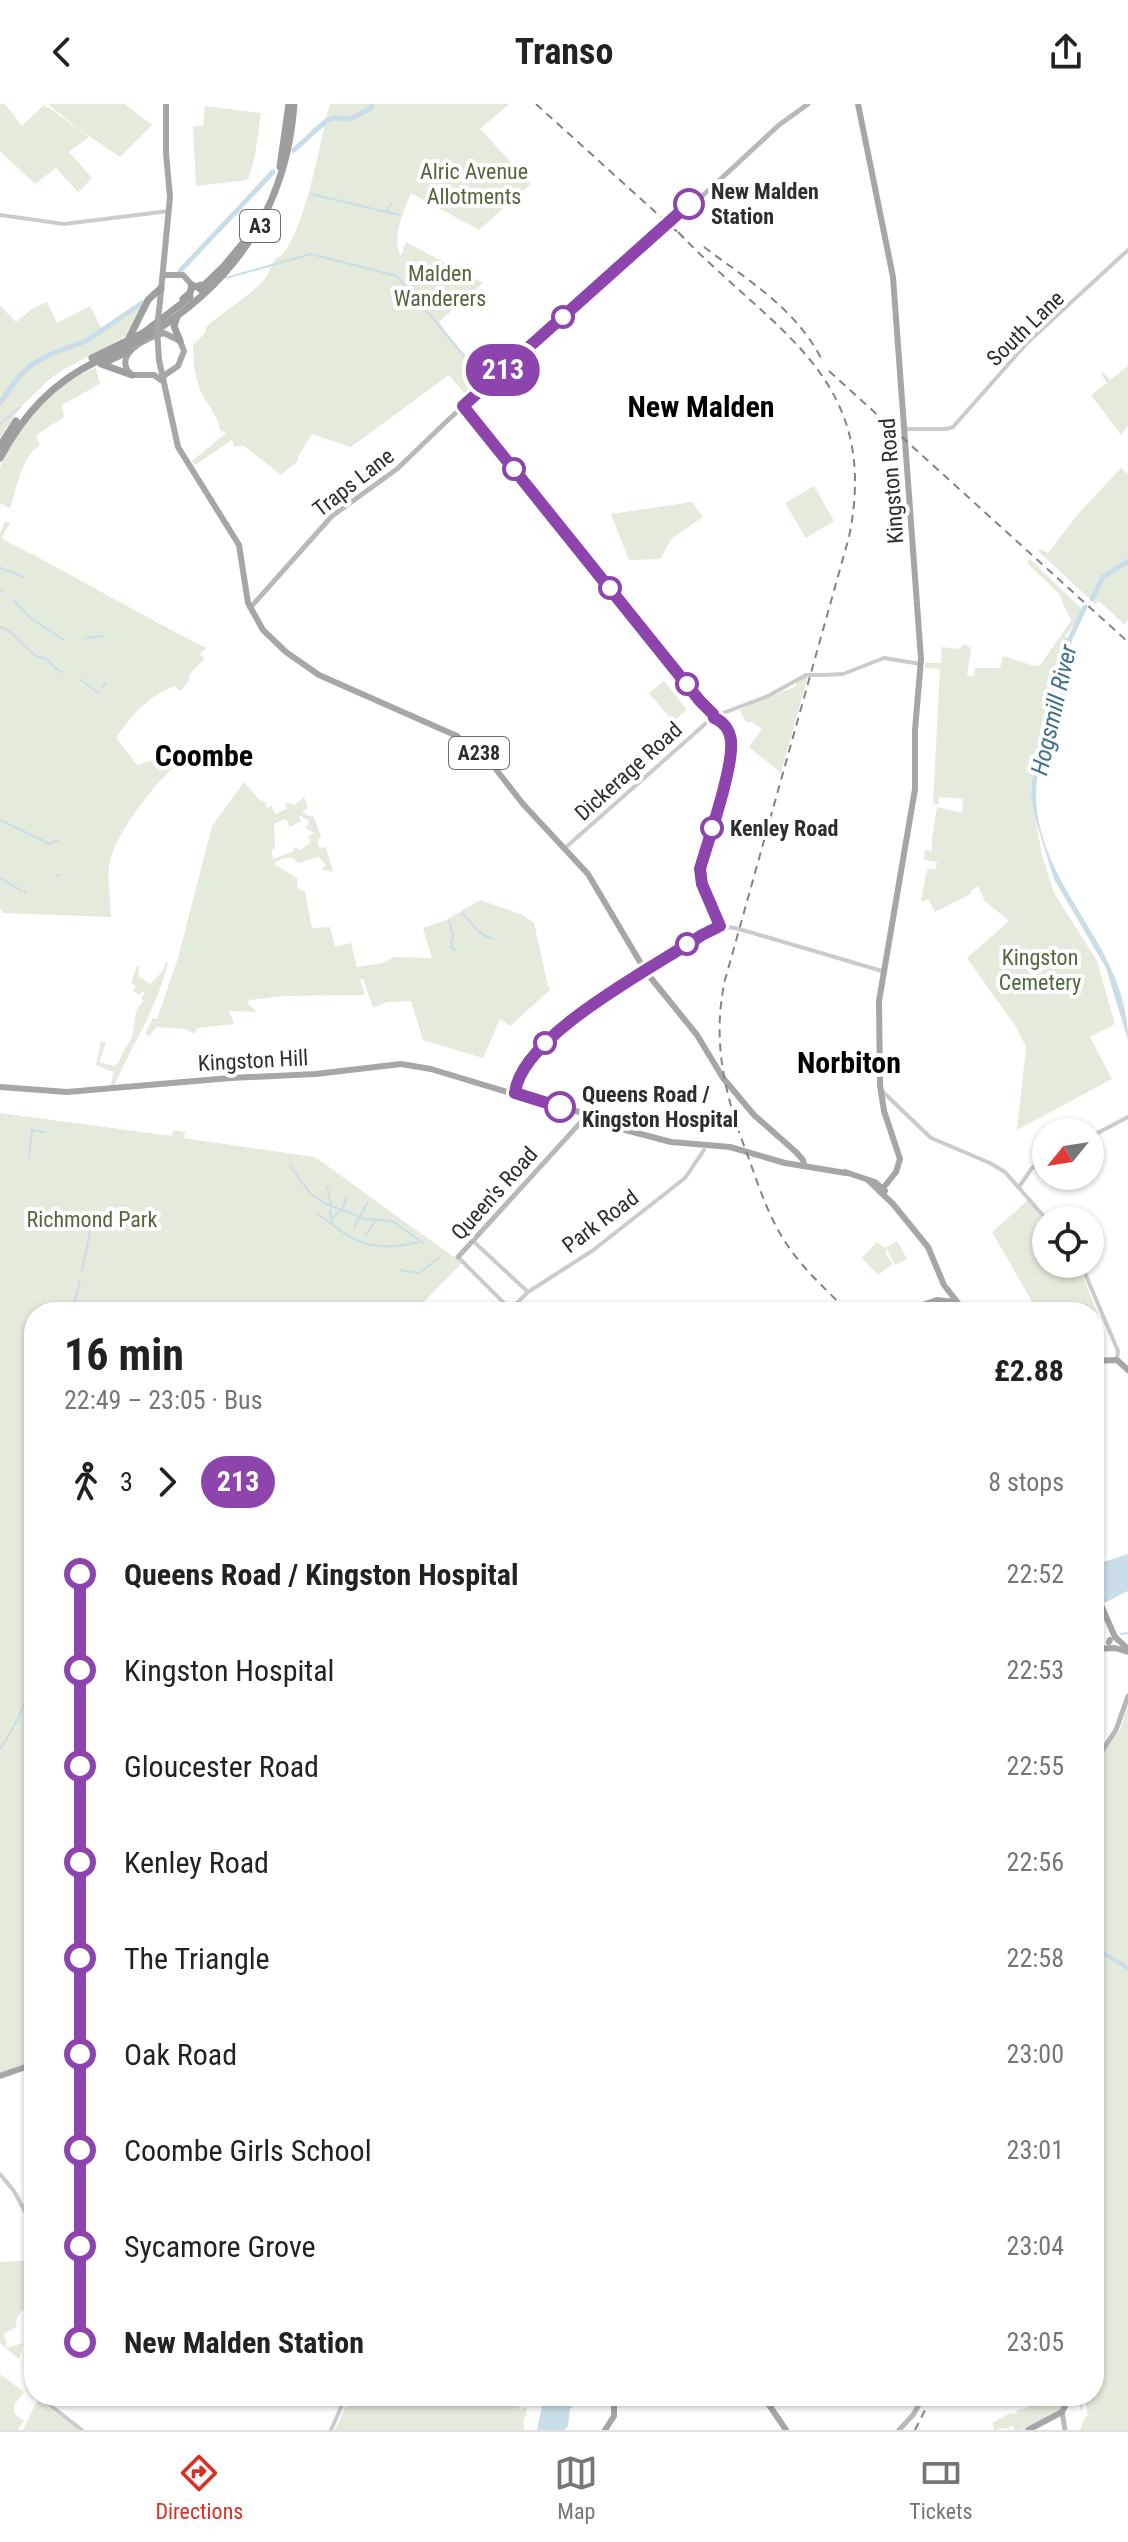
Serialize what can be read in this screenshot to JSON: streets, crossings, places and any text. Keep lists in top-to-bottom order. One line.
{"streets":{"highway":["A3"],"main road":["Kingston Road","Traps Lane","A238","Kingston Hill","Queen's Road"],"street":["South Lane","Dickerage Road","Park Road"]},"crossings":[["South Lane","Kingston Road"],["Kingston Road","Dickerage Road"],["Kingston Road","Kingston Hill"],["Traps Lane","A238"],["A238","Dickerage Road"],["A238","Kingston Hill"],["Kingston Hill","Queen's Road"],["Kingston Hill","Park Road"]],"districts":["New Malden","Coombe","Norbiton"],"water":["Hogsmill River"],"parks":["Alric Avenue Allotments","Malden Wanderers","Kingston Cemetery","Richmond Park"],"places":["New Malden Station","Kenley Road","Queens Road / Kingston Hospital"],"lines":["bus line 213"],"north":"bottom left","page":{"header":"Transo","on_map":"213","heading":["16 min","22:49 – 23:05 · Bus","£2.88"],"legs":["3","213","8 stops"],"list":[{"name":"Queens Road / Kingston Hospital","value":"22:52"},{"name":"Kingston Hospital","value":"22:53"},{"name":"Gloucester Road","value":"22:55"},{"name":"Kenley Road","value":"22:56"},{"name":"The Triangle","value":"22:58"},{"name":"Oak Road","value":"23:00"},{"name":"Coombe Girls School","value":"23:01"},{"name":"Sycamore Grove","value":"23:04"},{"name":"New Malden Station","value":"23:05"}],"tabs":["Directions","Map","Tickets"]}}
